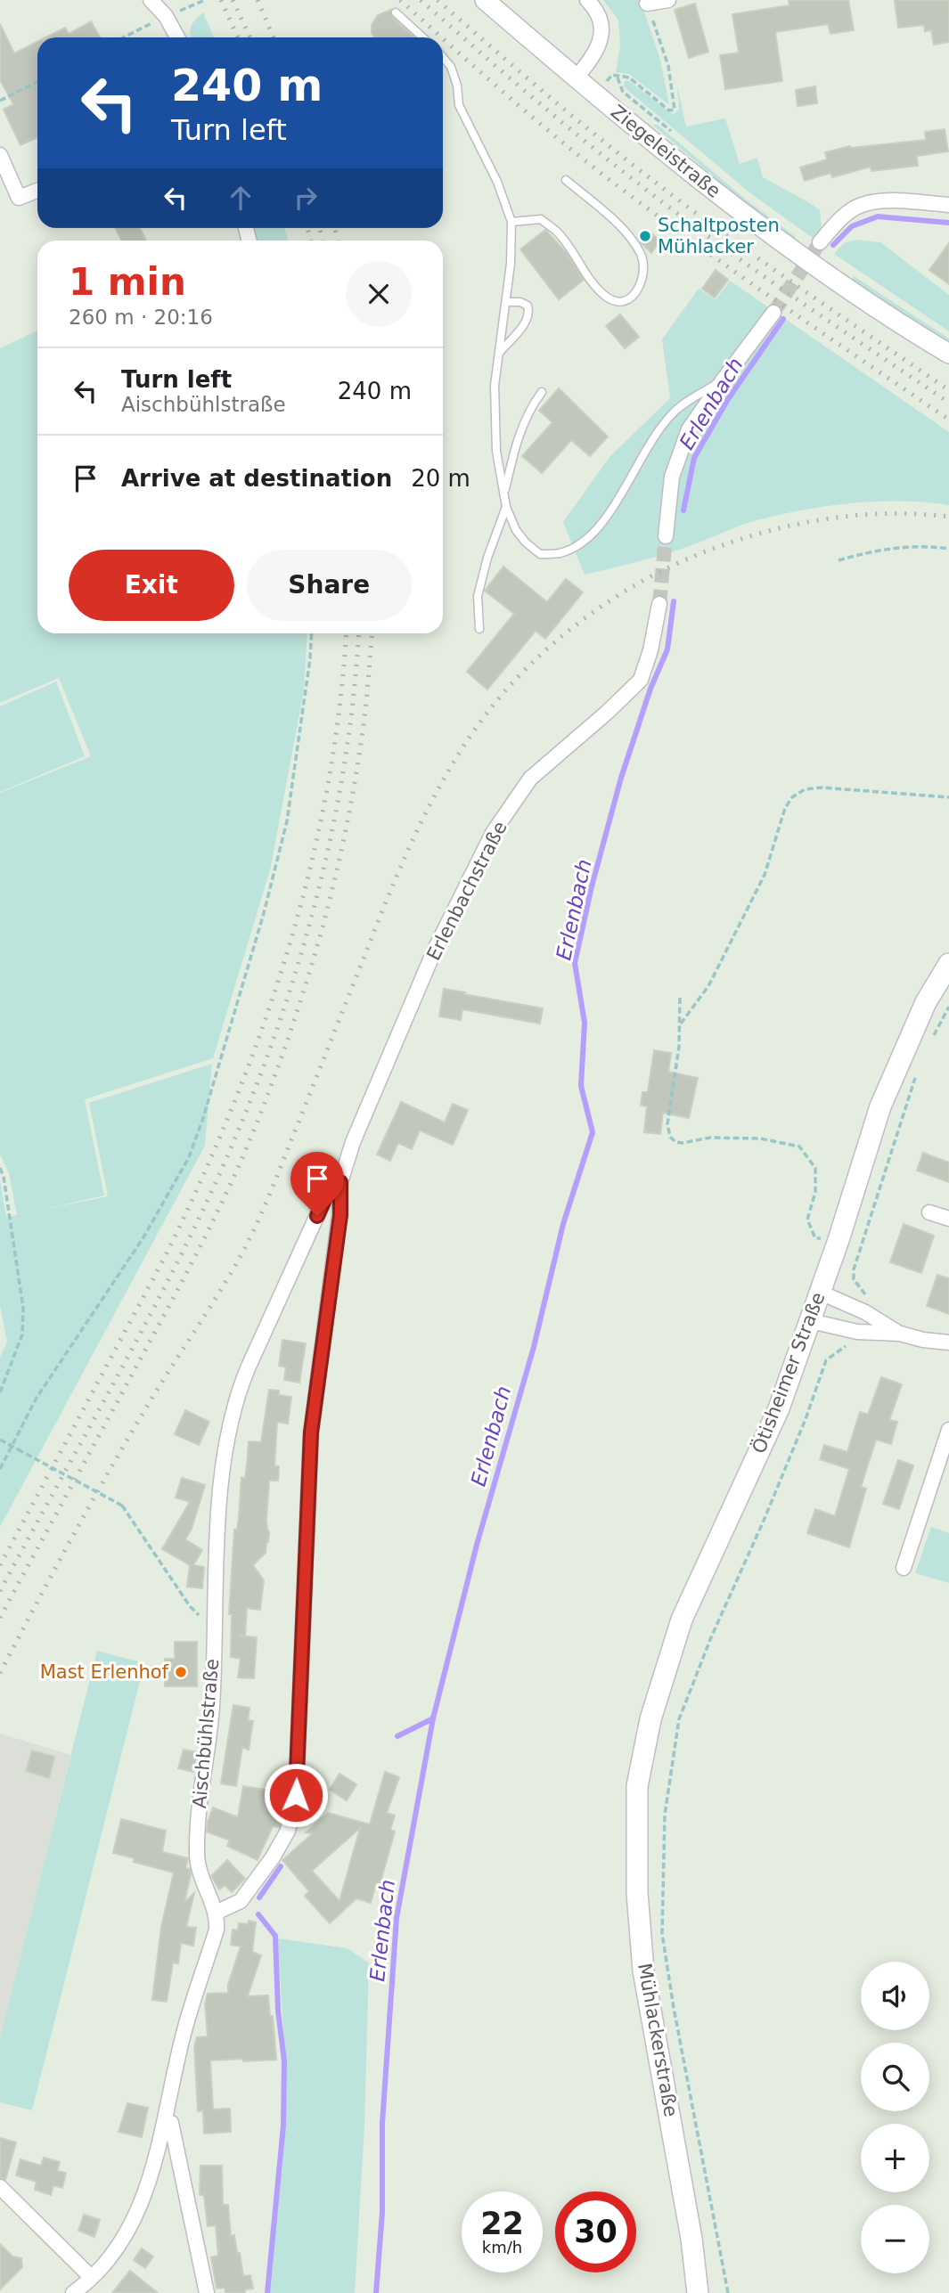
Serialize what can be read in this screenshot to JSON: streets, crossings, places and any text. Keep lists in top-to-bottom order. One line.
{"streets":{"main road":["Ötisheimer Straße","Mühlackerstraße"],"street":["Ziegeleistraße","Erlenbachstraße","Aischbühlstraße"]},"crossings":[["Erlenbachstraße","Aischbühlstraße"],["Ötisheimer Straße","Mühlackerstraße"]],"water":["Erlenbach"],"places":["Schaltposten Mühlacker","Mast Erlenhof"],"page":{"turn":["240 m","Turn left"],"heading":["1 min","260 m · 20:16"],"list":[{"name":"Turn left","note":"Aischbühlstraße","value":"240 m"},{"name":"Arrive at destination","value":"20 m"}],"buttons":["Exit","Share"],"map_buttons":["+","−"],"speed":"22 km/h","limit":"30"}}
